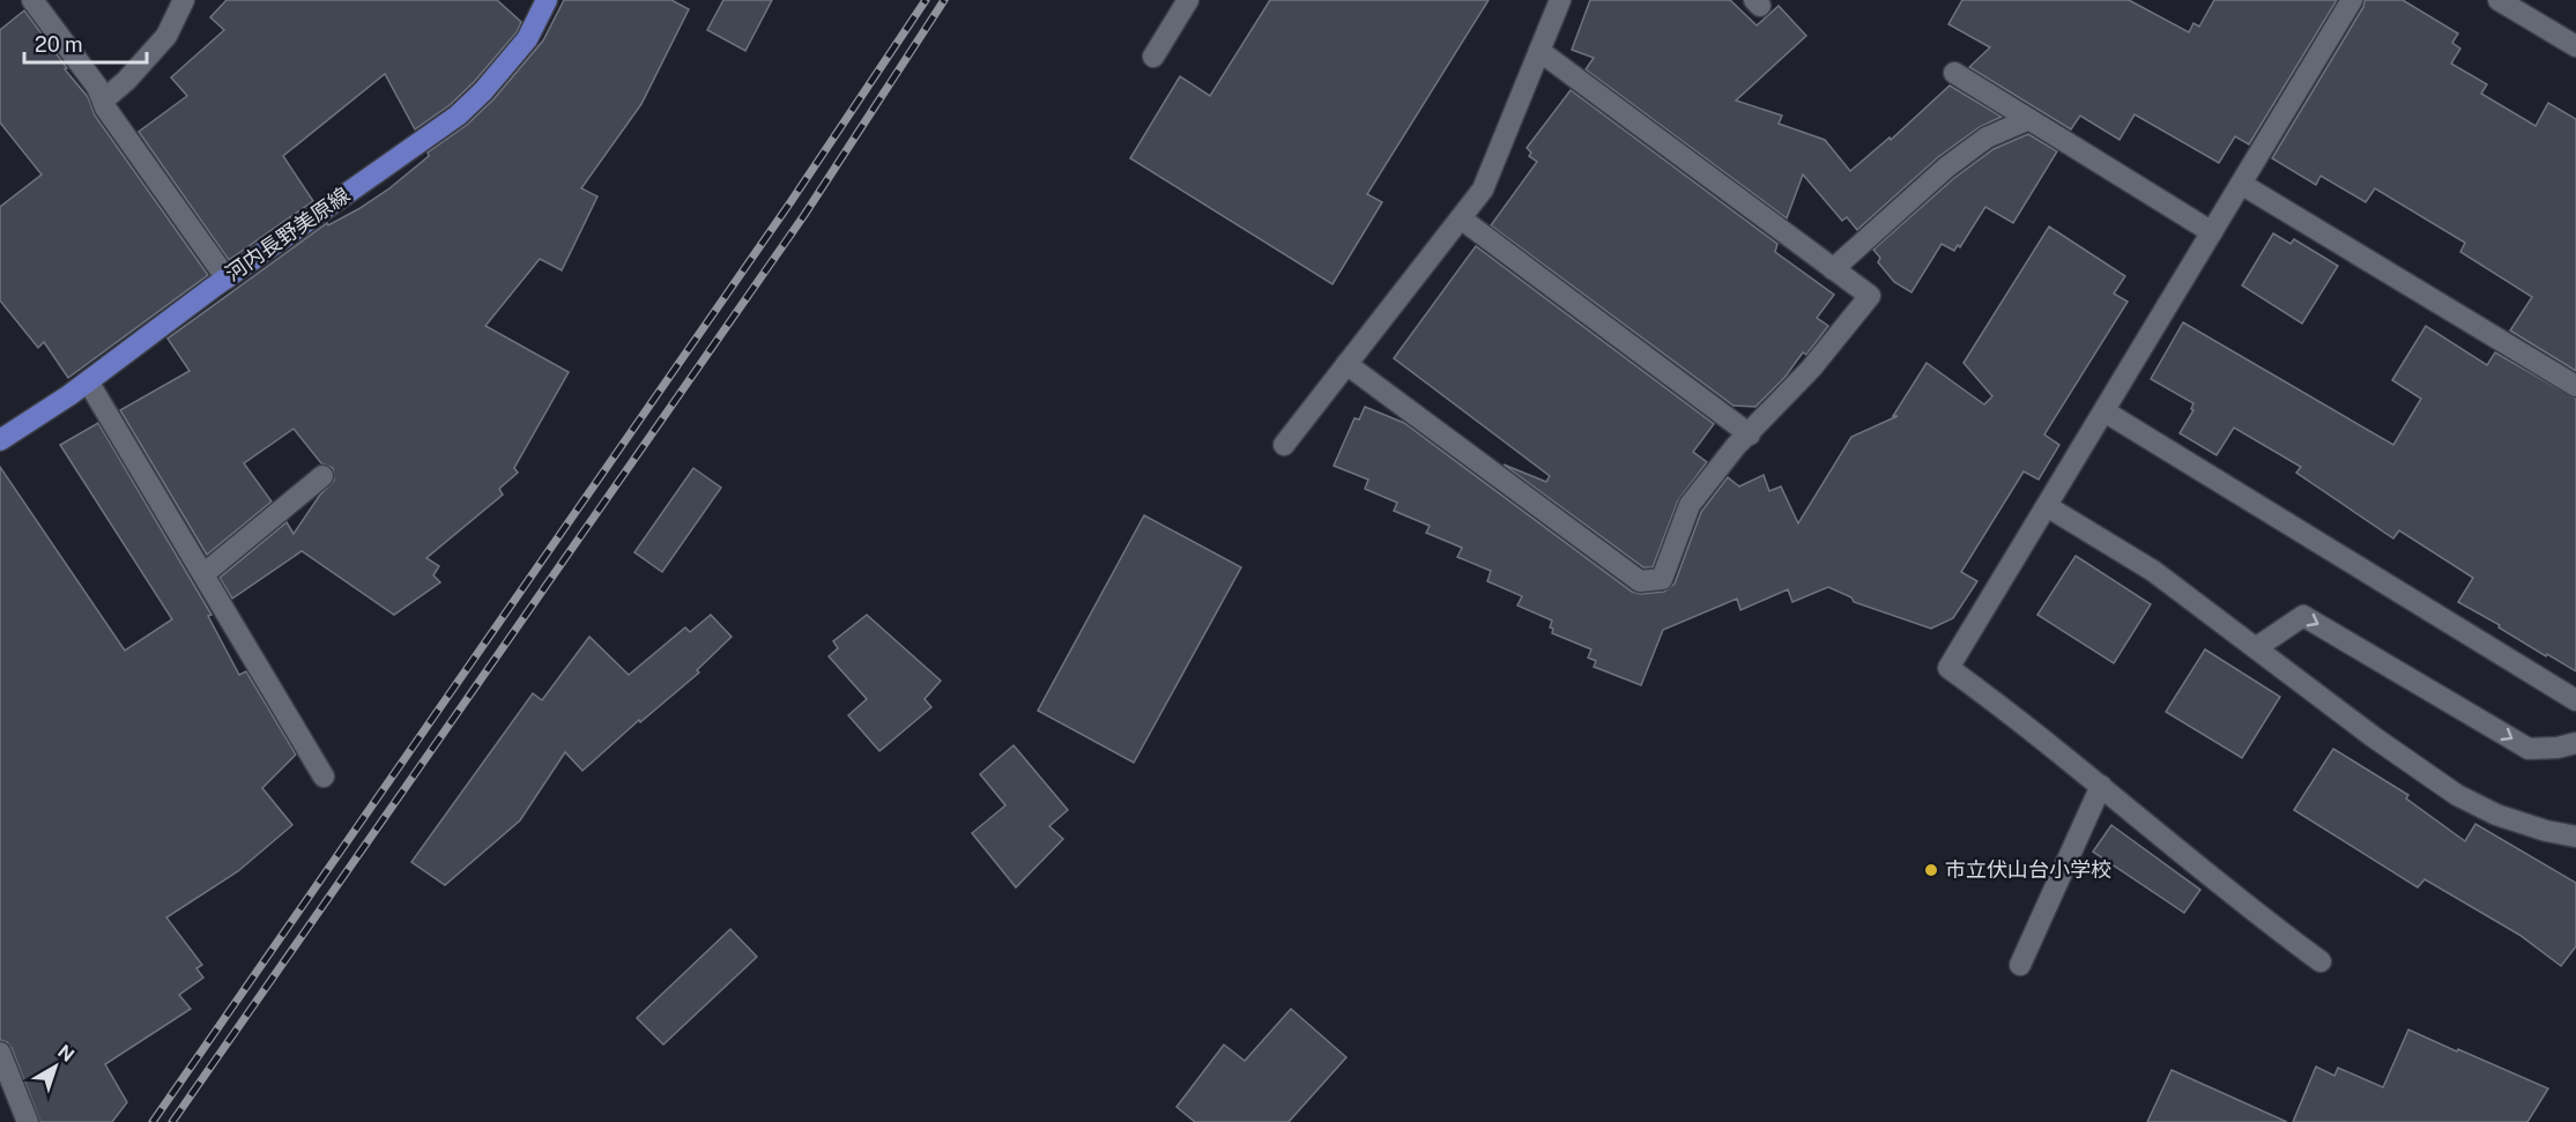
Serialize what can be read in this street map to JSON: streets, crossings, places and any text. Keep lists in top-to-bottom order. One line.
{"streets":{"main road":["河内長野美原線"]},"places":["市立伏山台小学校"],"scale_bar":"20 m","north":"top right"}
